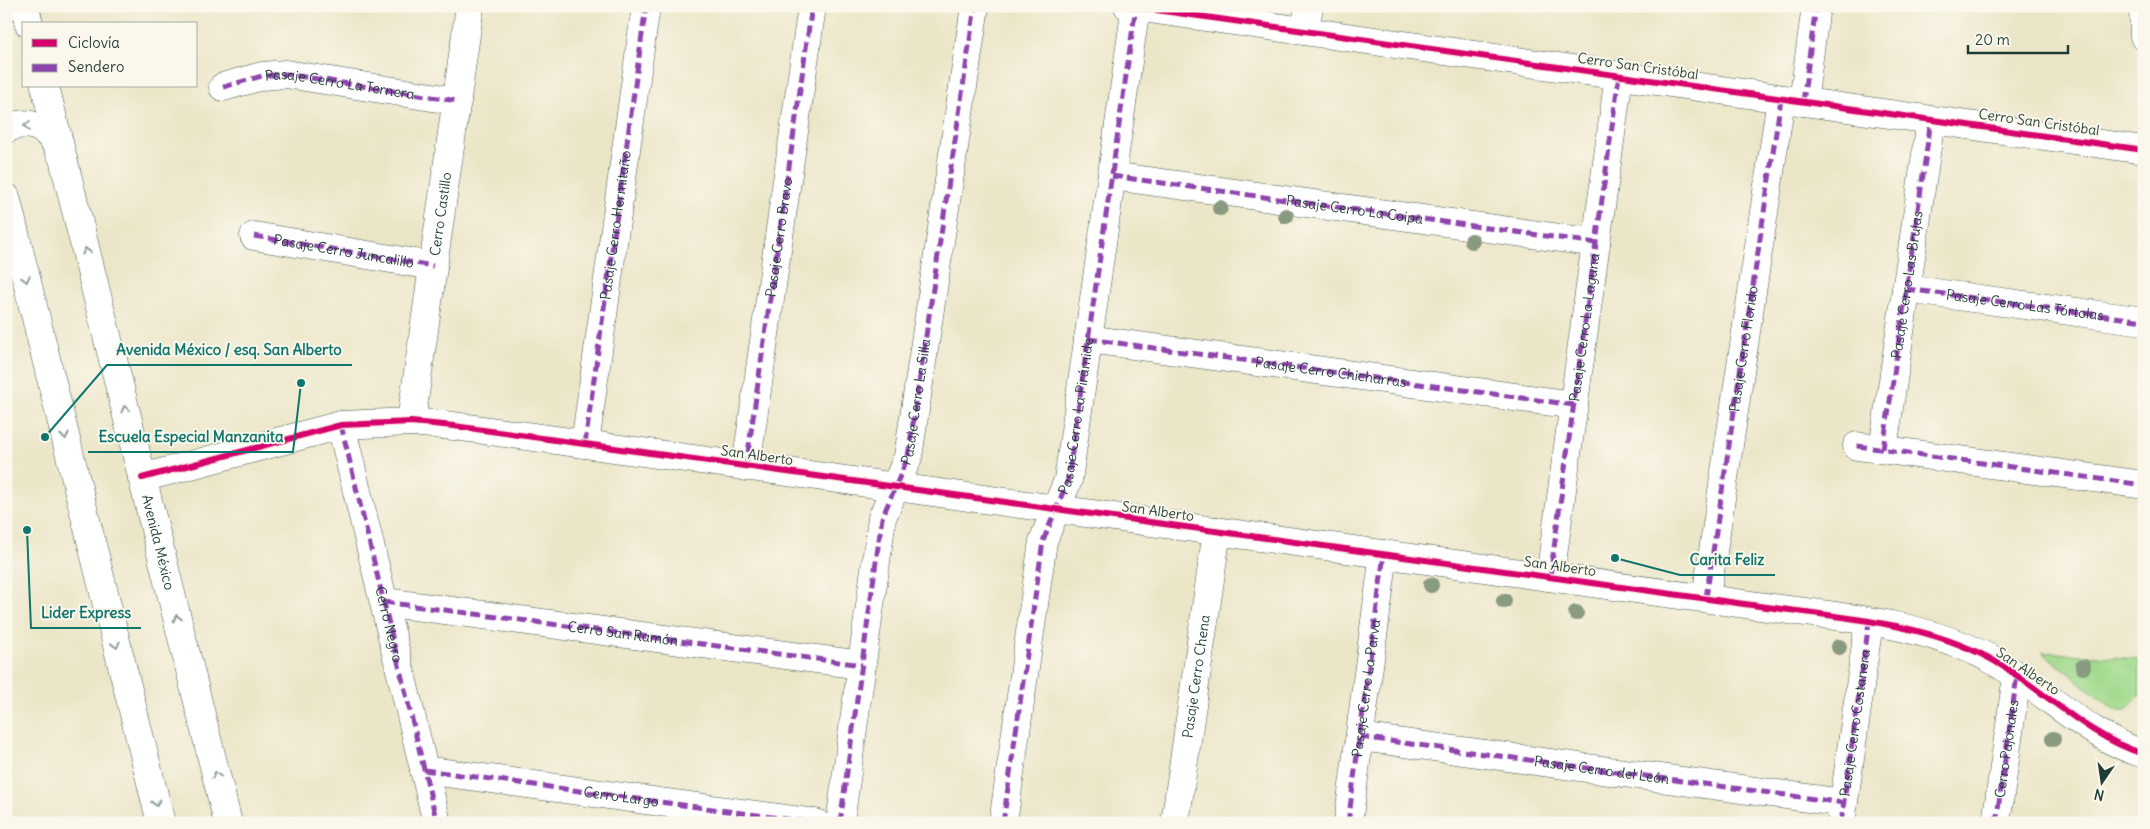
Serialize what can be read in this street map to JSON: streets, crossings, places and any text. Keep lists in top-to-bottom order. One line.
{"streets":{"street":["Cerro San Cristóbal","Pasaje Cerro La Ternera","Pasaje Cerro La Coipa","Cerro Castillo","Pasaje Cerro Hermitaño","Pasaje Cerro Bravo","Pasaje Cerro Juncalillo","Pasaje Cerro Las Brujas","Pasaje Cerro Las Tórtolas","Pasaje Cerro La Laguna","Pasaje Cerro Florido","Pasaje Cerro Chicharras","Pasaje Cerro La Silla","Pasaje Cerro La Pirámide","San Alberto","Avenida México","Cerro Negro","Cerro San Ramón","Pasaje Cerro Chena","Pasaje Cerro La Parva","Pasaje Cerro Costanera","Cerro Pajonales","Pasaje Cerro del León","Cerro Largo"]},"crossings":[["Cerro San Cristóbal","Pasaje Cerro Las Brujas"],["Cerro San Cristóbal","Pasaje Cerro La Laguna"],["Cerro San Cristóbal","Pasaje Cerro Florido"],["Cerro San Cristóbal","Pasaje Cerro La Pirámide"],["Pasaje Cerro La Ternera","Cerro Castillo"],["Pasaje Cerro La Coipa","Pasaje Cerro La Laguna"],["Pasaje Cerro La Coipa","Pasaje Cerro La Pirámide"],["Cerro Castillo","Pasaje Cerro Juncalillo"],["Cerro Castillo","San Alberto"],["Pasaje Cerro Hermitaño","San Alberto"],["Pasaje Cerro Bravo","San Alberto"],["Pasaje Cerro Las Brujas","Pasaje Cerro Las Tórtolas"],["Pasaje Cerro La Laguna","Pasaje Cerro Chicharras"],["Pasaje Cerro La Laguna","San Alberto"],["Pasaje Cerro Florido","San Alberto"],["Pasaje Cerro Chicharras","Pasaje Cerro La Pirámide"],["Pasaje Cerro La Silla","San Alberto"],["Pasaje Cerro La Silla","Cerro San Ramón"],["Pasaje Cerro La Pirámide","San Alberto"],["San Alberto","Avenida México"],["San Alberto","Cerro Negro"],["San Alberto","Pasaje Cerro Chena"],["San Alberto","Pasaje Cerro La Parva"],["San Alberto","Pasaje Cerro Costanera"],["San Alberto","Cerro Pajonales"],["Cerro Negro","Cerro San Ramón"],["Cerro Negro","Cerro Largo"],["Pasaje Cerro La Parva","Pasaje Cerro del León"],["Pasaje Cerro Costanera","Pasaje Cerro del León"]],"places":["Escuela Especial Manzanita","Avenida México / esq. San Alberto","Lider Express","Carita Feliz"],"legend":["Ciclovía","Sendero"],"scale_bar":"20 m","north":"bottom"}
